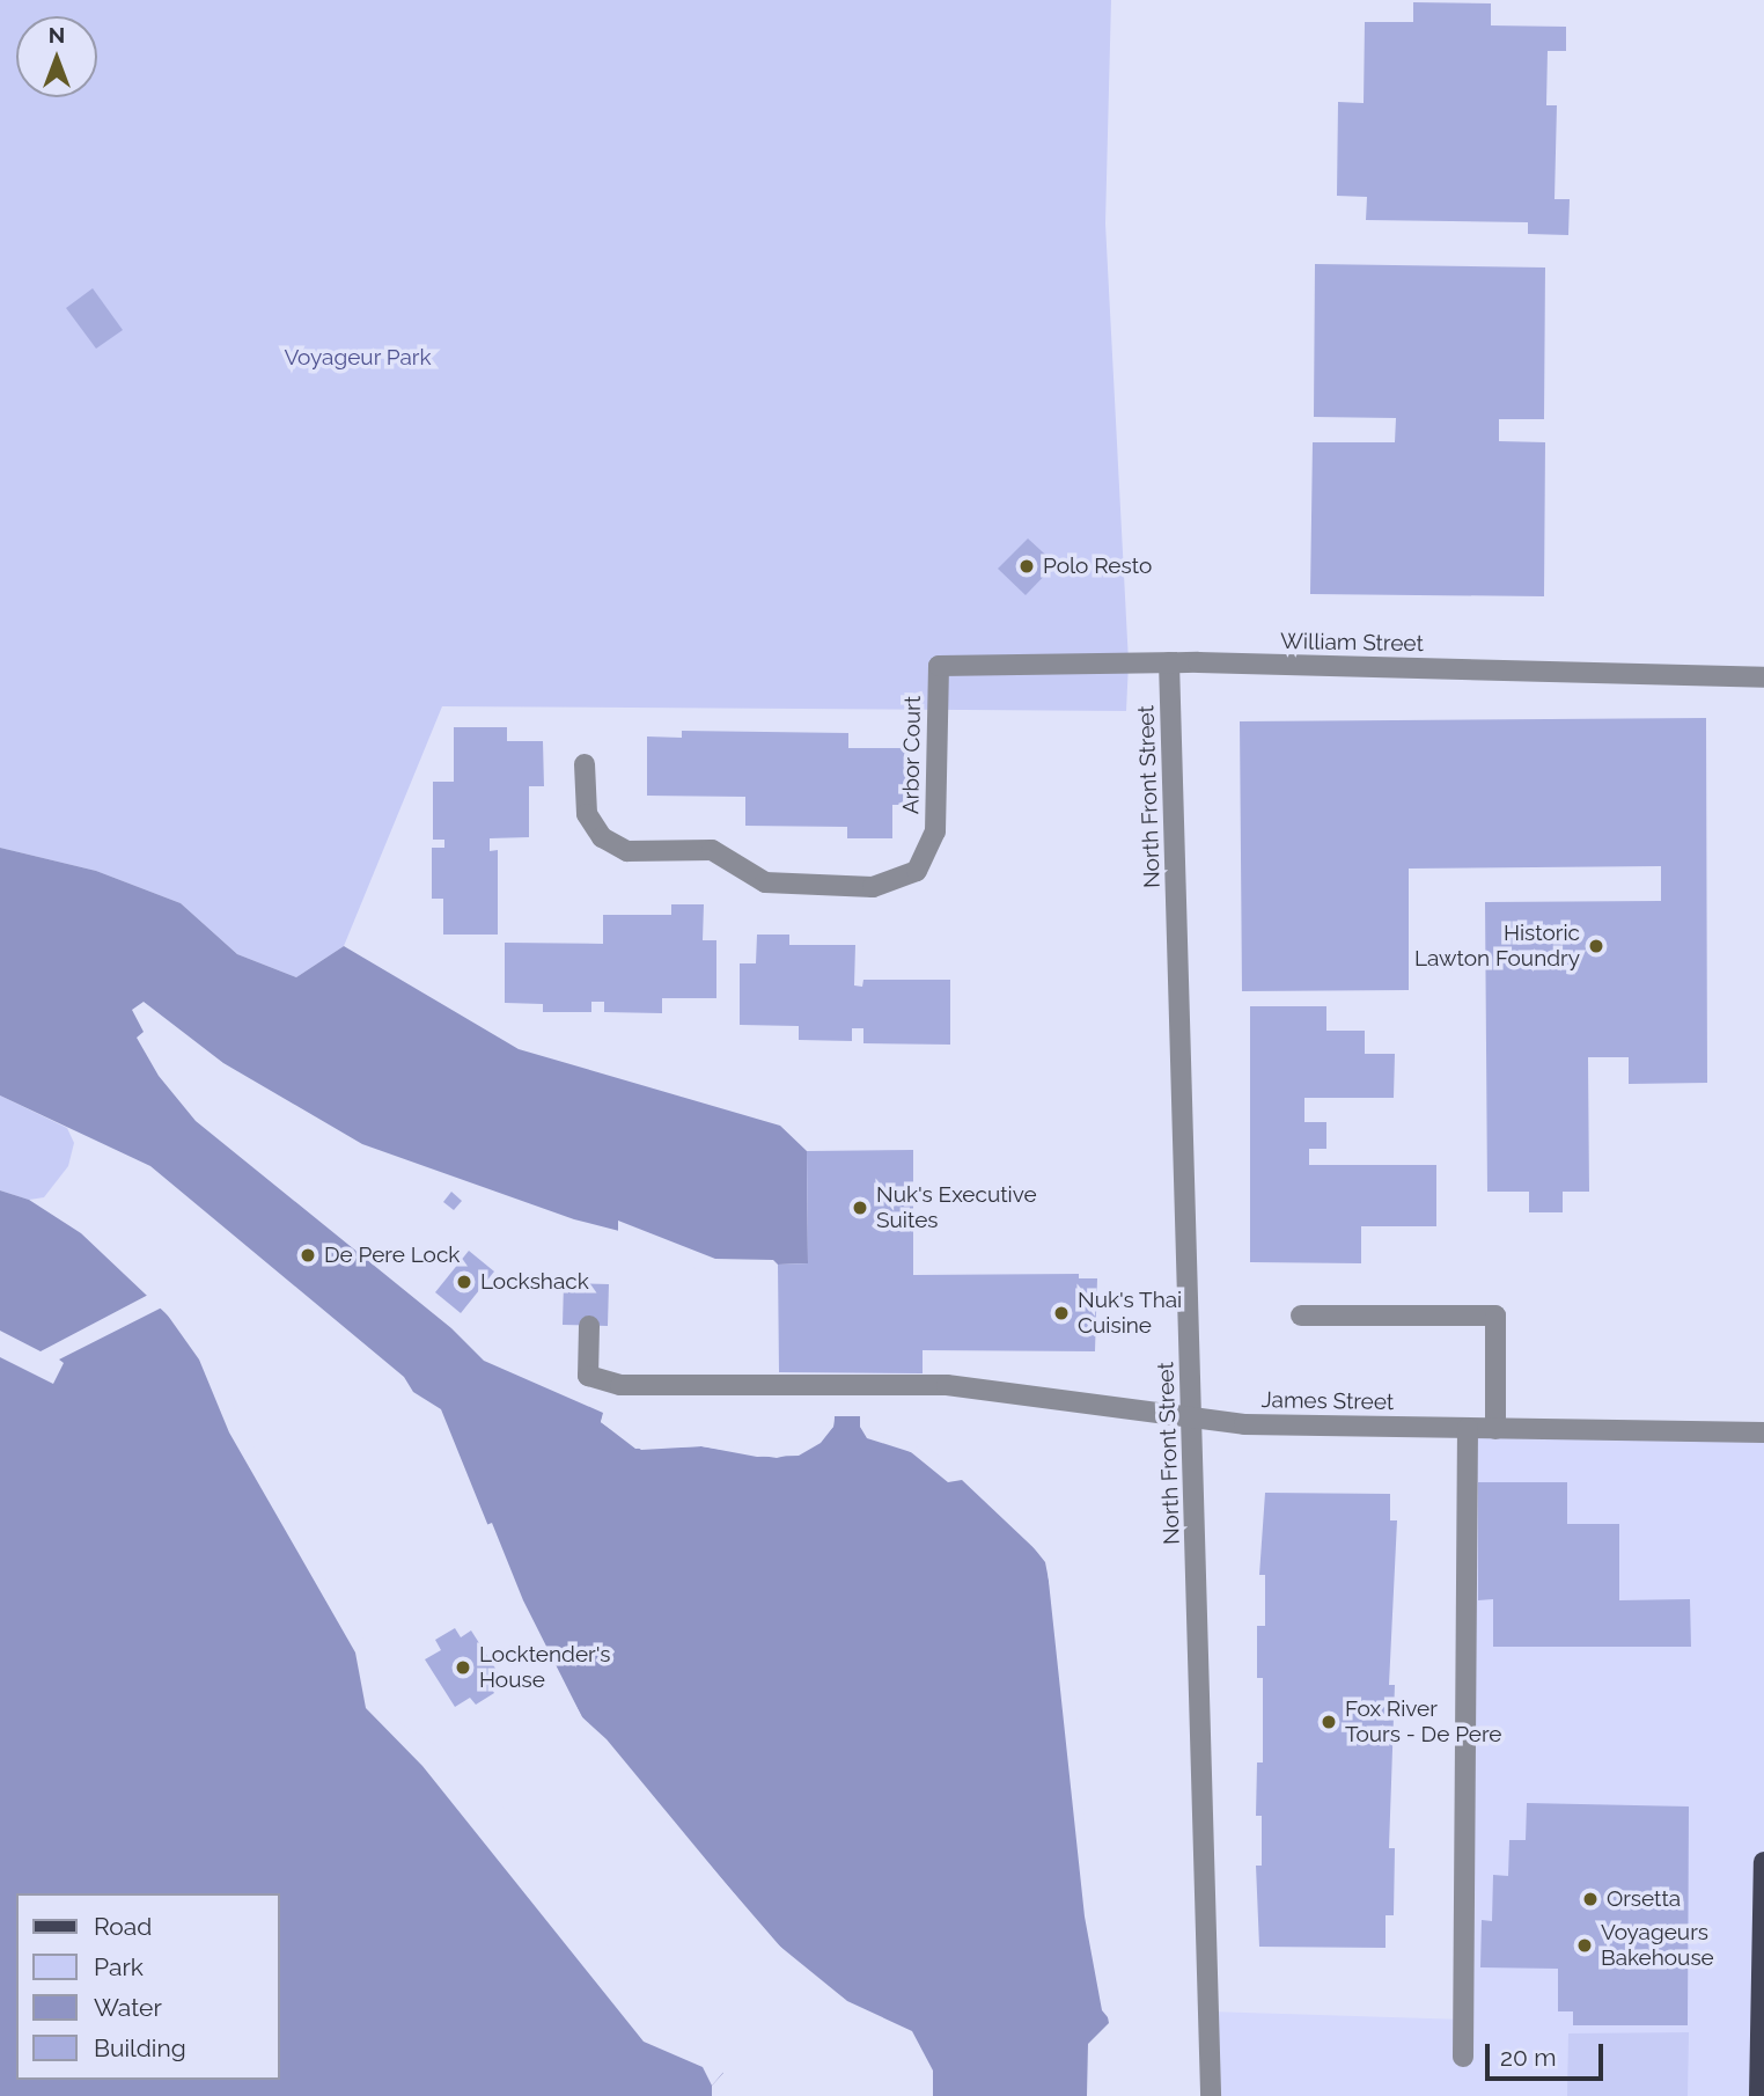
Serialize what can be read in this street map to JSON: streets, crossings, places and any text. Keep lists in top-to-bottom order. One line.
{"streets":{"street":["William Street","Arbor Court","North Front Street","James Street"]},"crossings":[["William Street","Arbor Court"],["William Street","North Front Street"],["North Front Street","James Street"]],"parks":["Voyageur Park"],"places":["Polo Resto","Historic Lawton Foundry","Nuk's Executive Suites","De Pere Lock","Lockshack","Nuk's Thai Cuisine","Locktender's House","Fox River Tours - De Pere","Orsetta","Voyageurs Bakehouse"],"legend":["Road","Park","Water","Building"],"scale_bar":"20 m","north":"top"}
